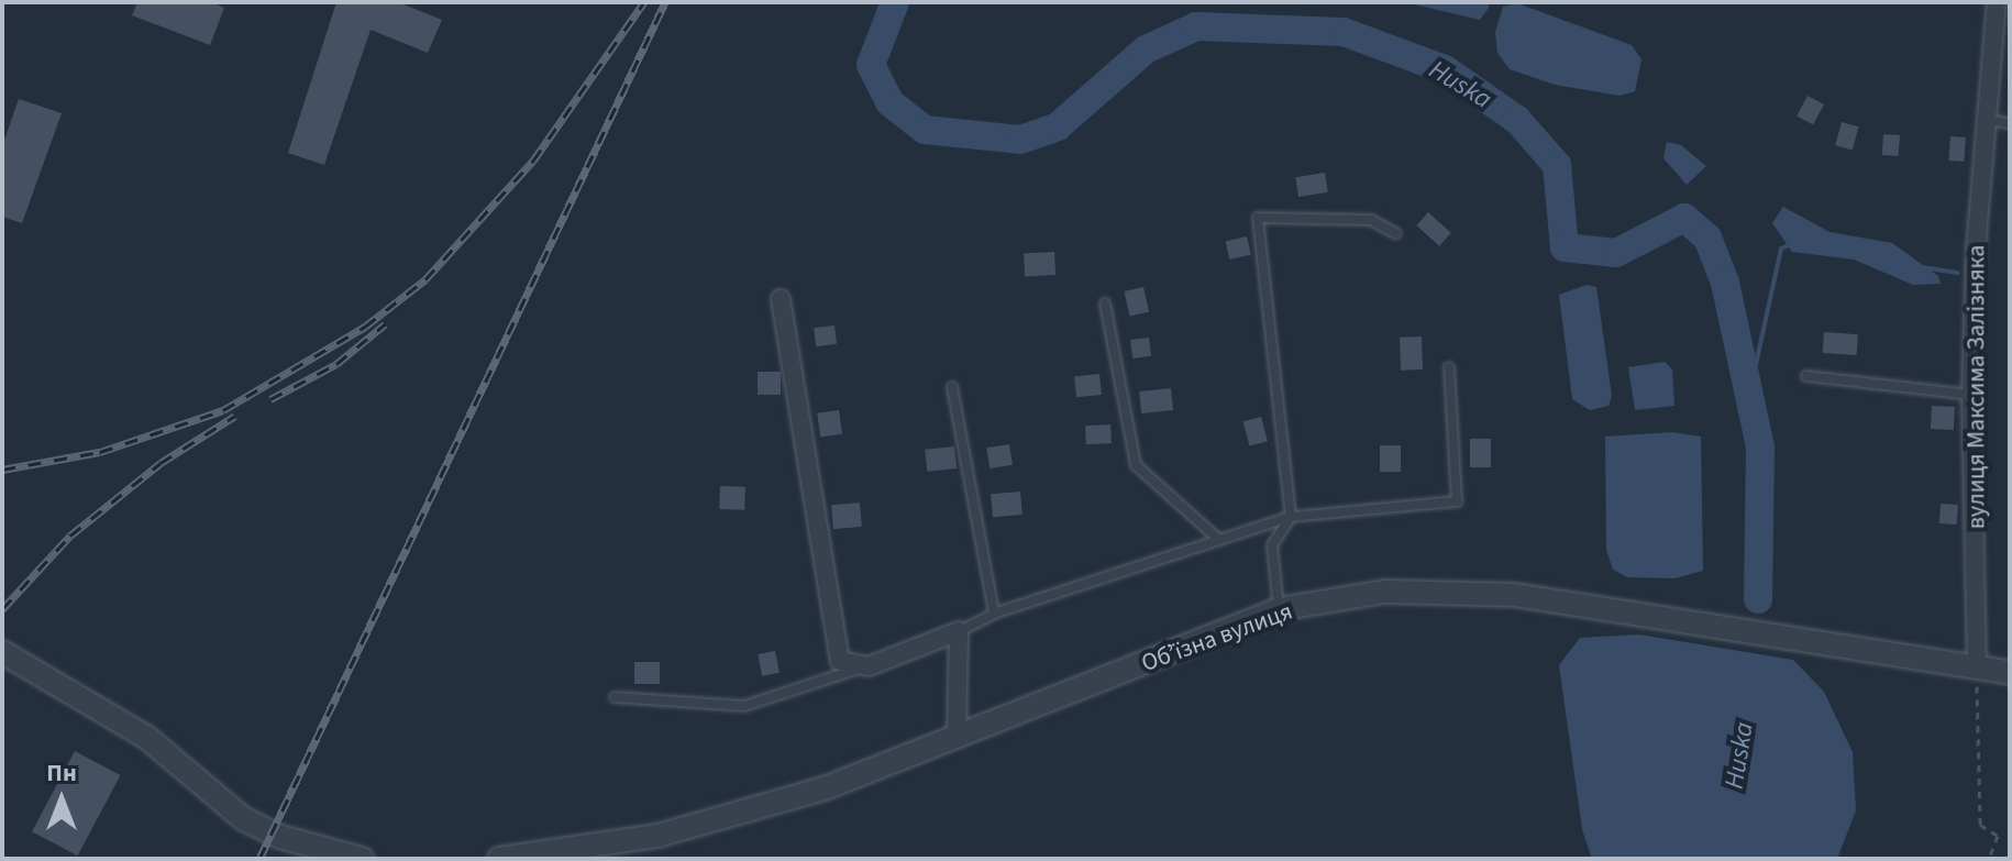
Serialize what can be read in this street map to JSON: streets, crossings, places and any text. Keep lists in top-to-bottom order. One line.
{"streets":{"street":["вулиця Максима Залізняка","Обʼїзна вулиця"]},"crossings":[["вулиця Максима Залізняка","Обʼїзна вулиця"]],"water":["Huska"],"north":"top"}
